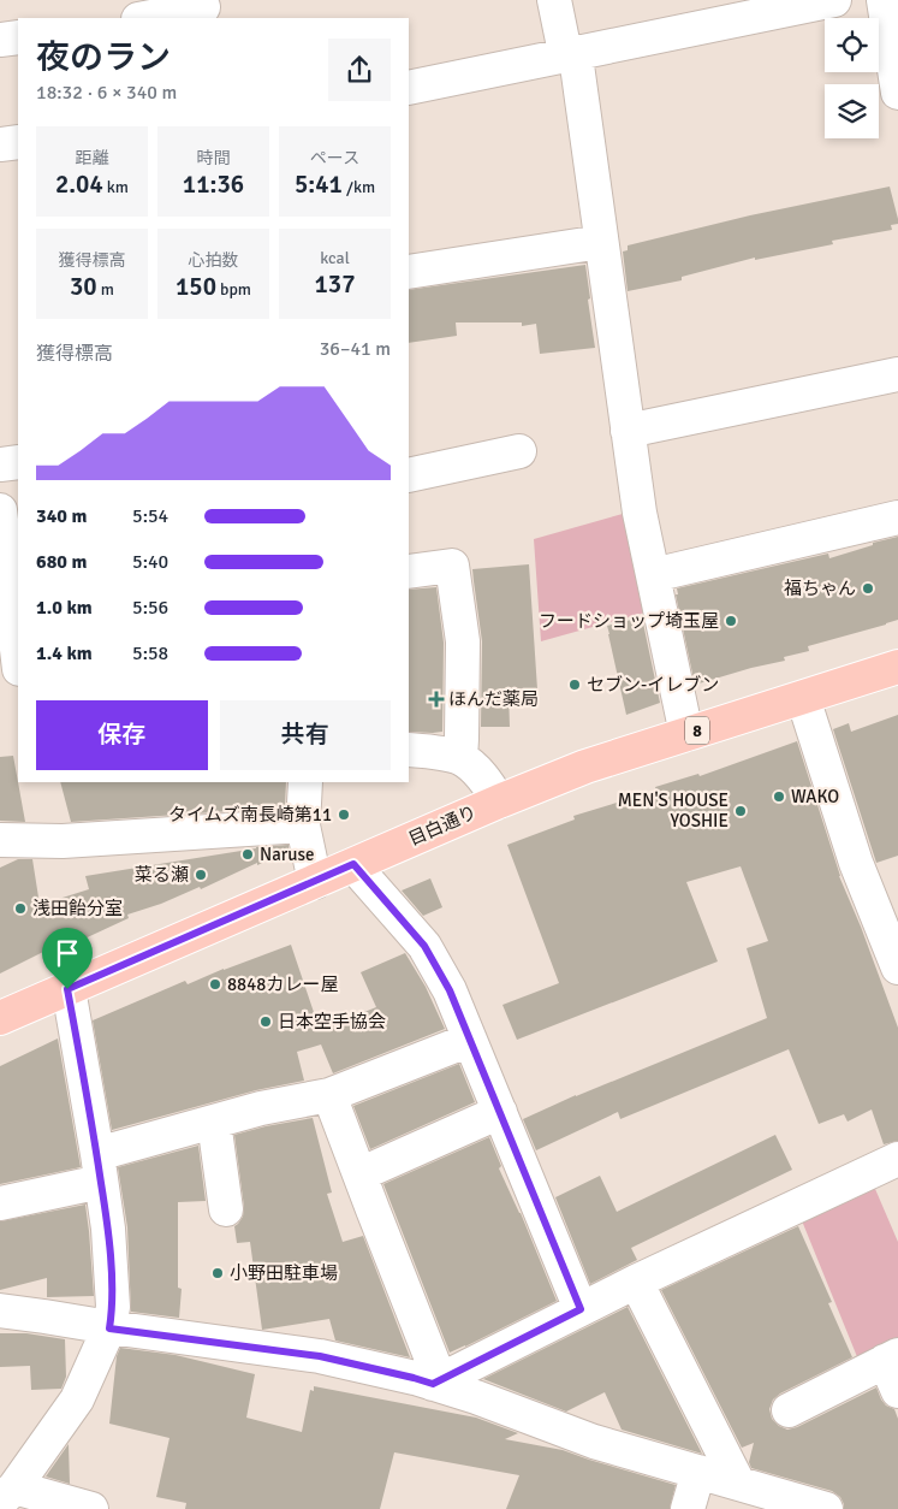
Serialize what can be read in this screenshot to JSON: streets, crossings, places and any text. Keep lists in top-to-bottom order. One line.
{"streets":{"main road":["8","目白通り"]},"places":{"other":["福ちゃん","フードショップ埼玉屋","セブン-イレブン","WAKO","MEN'S HOUSE YOSHIE","タイムズ南長崎第11","Naruse","菜る瀬","浅田飴分室","8848カレー屋","日本空手協会","小野田駐車場"],"health":["ほんだ薬局"]},"page":{"heading":["夜のラン","18:32 · 6 × 340 m"],"stats":[["距離","2.04 km"],["時間","11:36"],["ペース","5:41 /km"],["獲得標高","30 m"],["心拍数","150 bpm"],["kcal","137"]],"chart":["獲得標高","36–41 m"],"list":[{"name":"340 m","note":"5:54"},{"name":"680 m","note":"5:40"},{"name":"1.0 km","note":"5:56"},{"name":"1.4 km","note":"5:58"}],"buttons":["保存","共有"]}}
